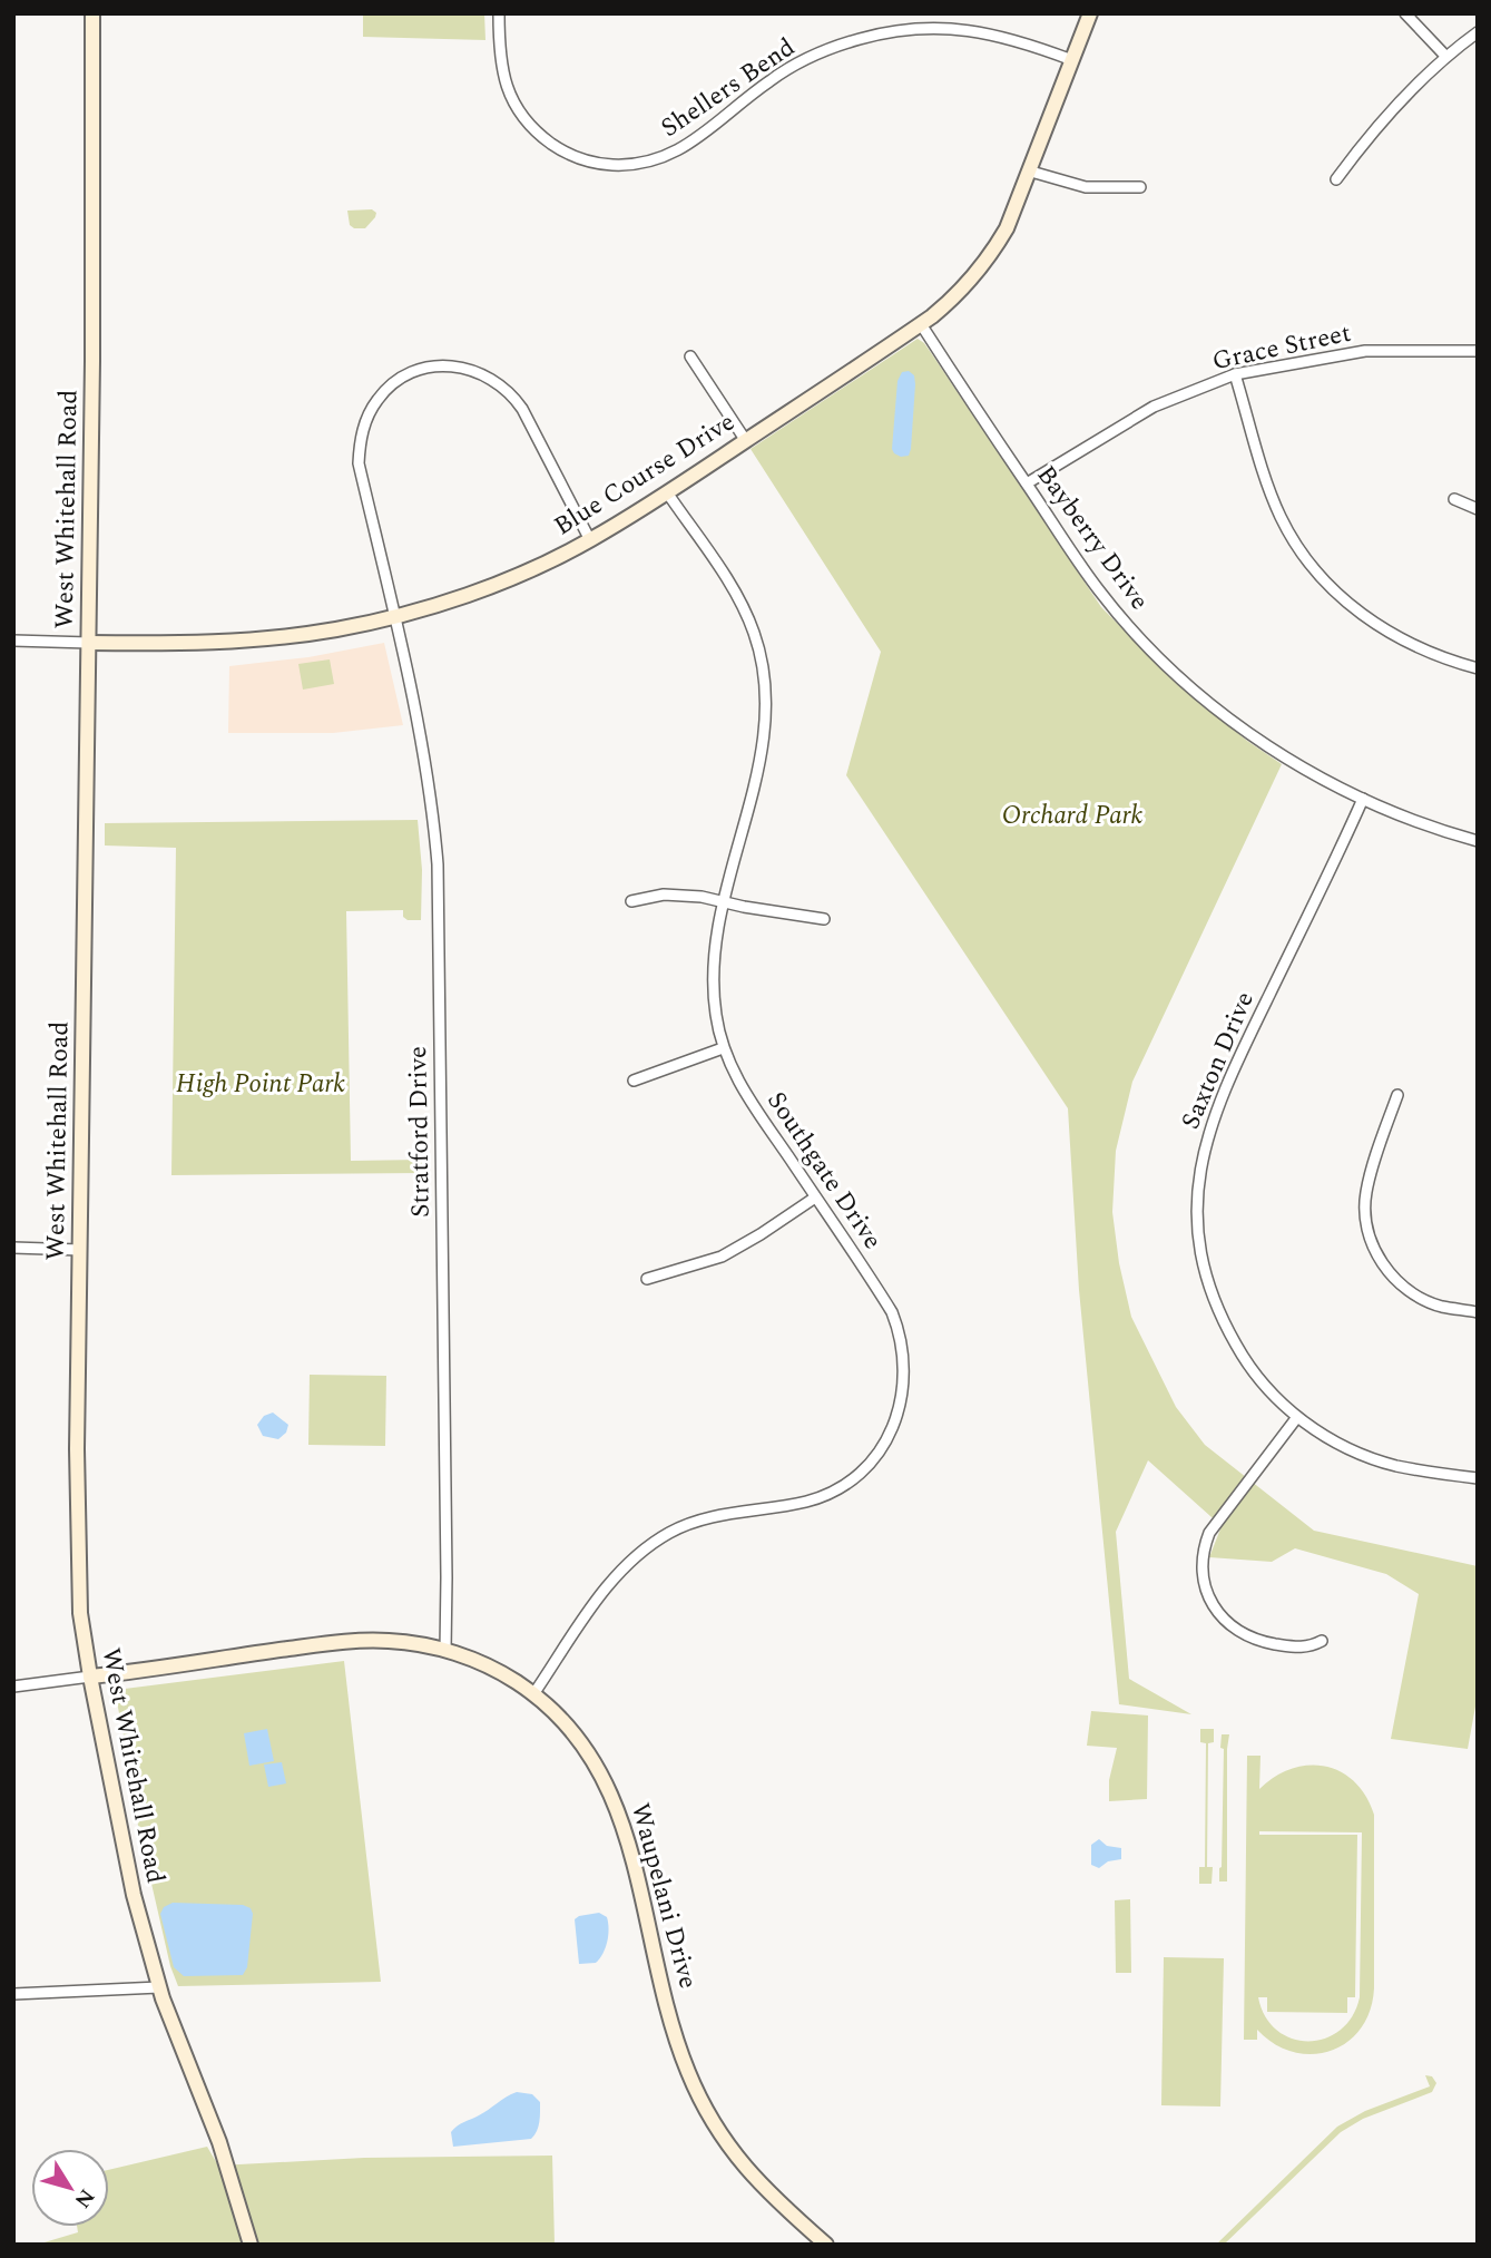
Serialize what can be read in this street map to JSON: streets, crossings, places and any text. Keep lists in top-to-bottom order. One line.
{"streets":{"main road":["Blue Course Drive","West Whitehall Road","Waupelani Drive"],"street":["Shellers Bend","Grace Street","Bayberry Drive","Saxton Drive","Stratford Drive","Southgate Drive"]},"crossings":[["Shellers Bend","Blue Course Drive"],["Grace Street","Bayberry Drive"],["Blue Course Drive","West Whitehall Road"],["Blue Course Drive","Bayberry Drive"],["Blue Course Drive","Stratford Drive"],["Blue Course Drive","Southgate Drive"],["West Whitehall Road","Waupelani Drive"],["Bayberry Drive","Saxton Drive"],["Stratford Drive","Waupelani Drive"],["Southgate Drive","Waupelani Drive"]],"parks":["Orchard Park","High Point Park"],"north":"bottom right"}
